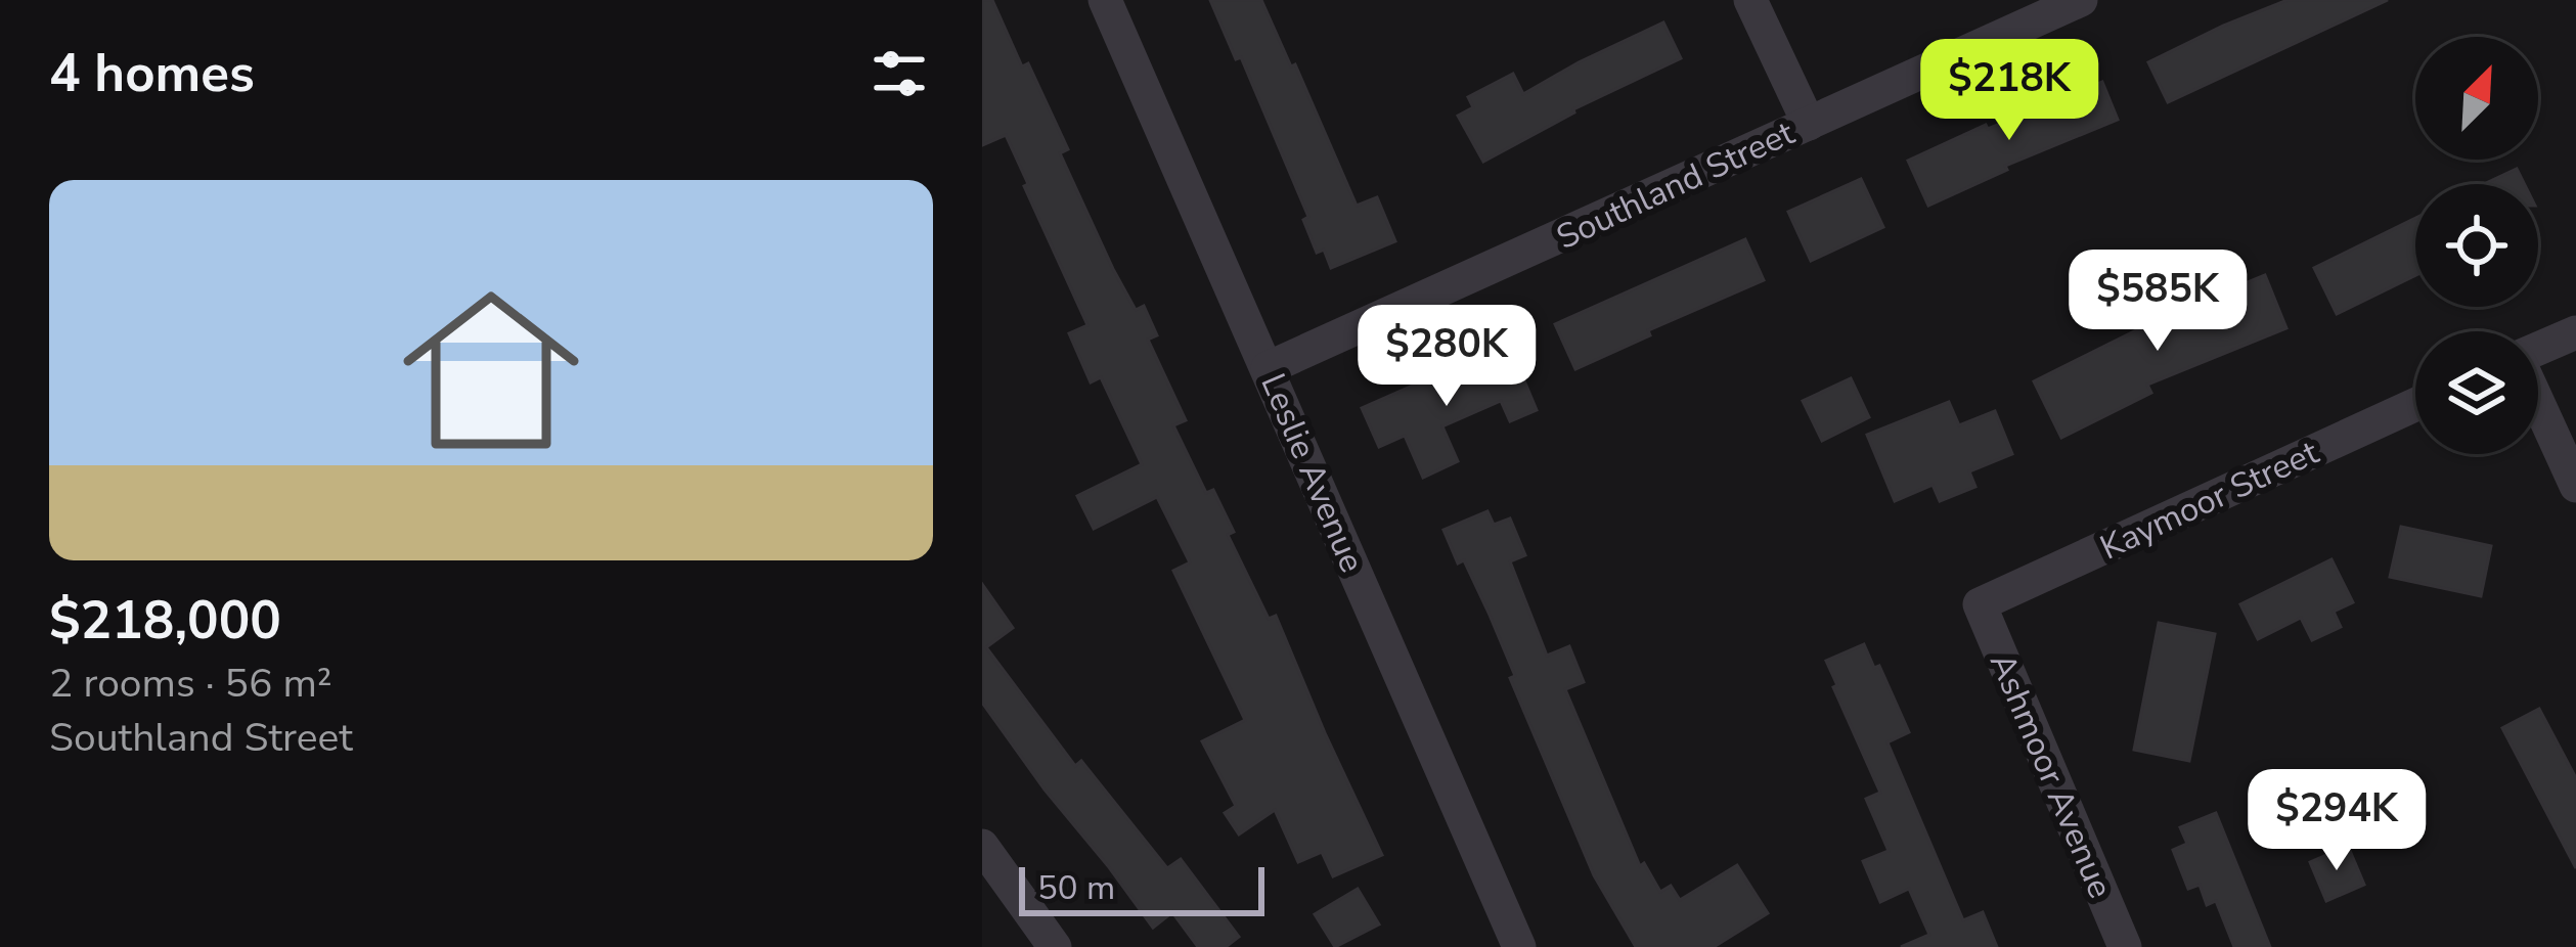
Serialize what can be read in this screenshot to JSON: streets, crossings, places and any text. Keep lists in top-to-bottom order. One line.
{"streets":{"street":["Southland Street","Leslie Avenue","Kaymoor Street","Ashmoor Avenue"]},"crossings":[["Southland Street","Leslie Avenue"],["Kaymoor Street","Ashmoor Avenue"]],"scale_bar":"50 m","north":"top right","page":{"heading":"4 homes","price":["$218K","$585K","$280K","$294K"],"list":[{"name":"$218,000","note":"2 rooms · 56 m² · Southland Street"}],"scale":"50 m"}}
